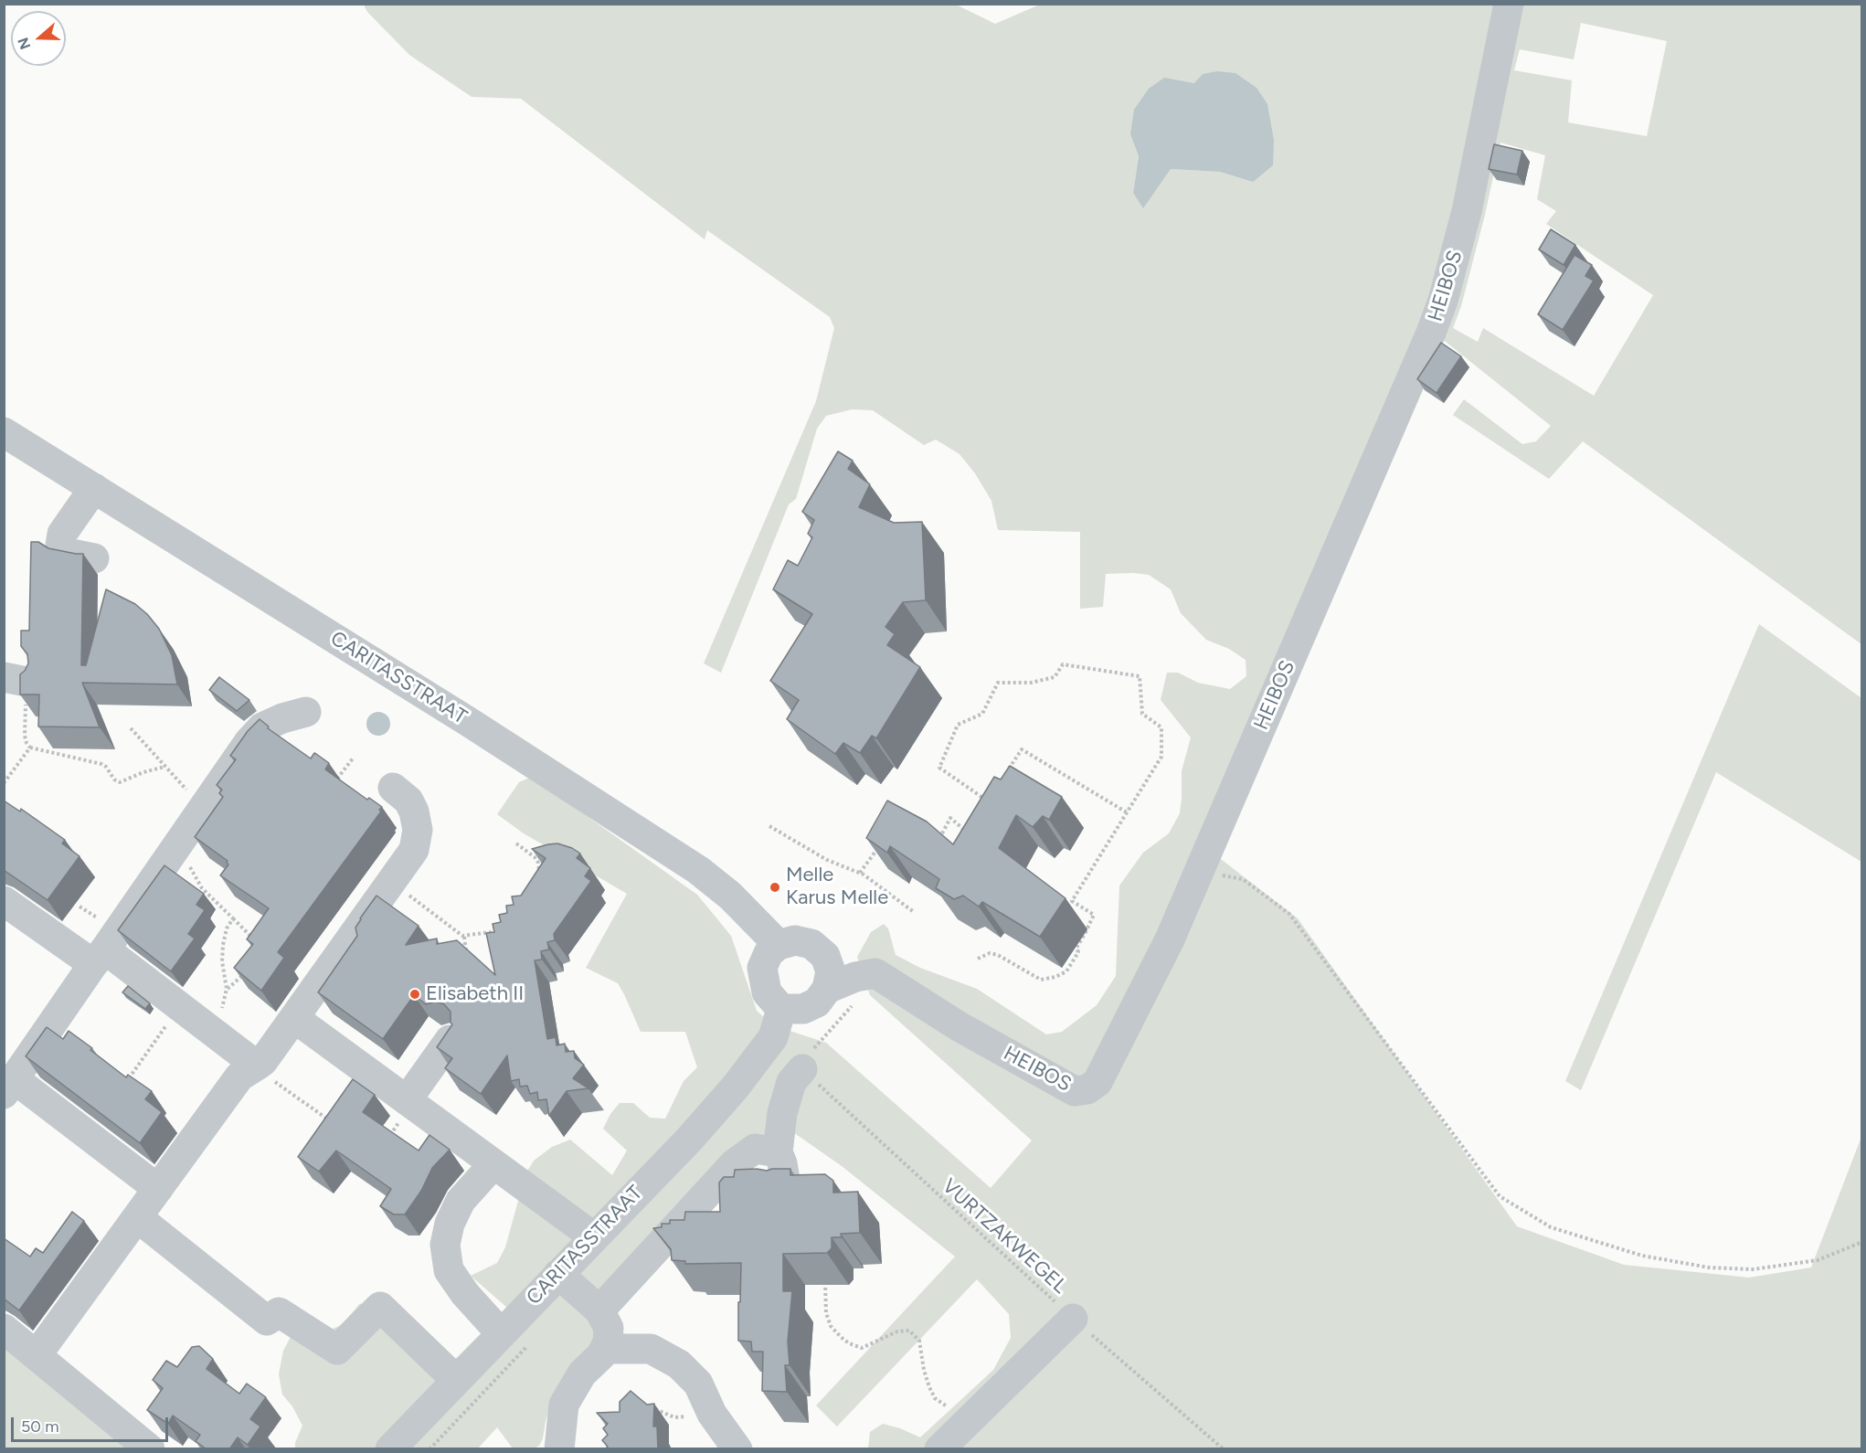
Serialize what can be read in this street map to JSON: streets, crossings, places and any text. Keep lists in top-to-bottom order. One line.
{"streets":{"street":["HEIBOS","CARITASSTRAAT"],"path":["VURTZAKWEGEL"]},"crossings":[["HEIBOS","CARITASSTRAAT"]],"places":["Melle Karus Melle","Elisabeth II"],"scale_bar":"50 m","north":"left"}
